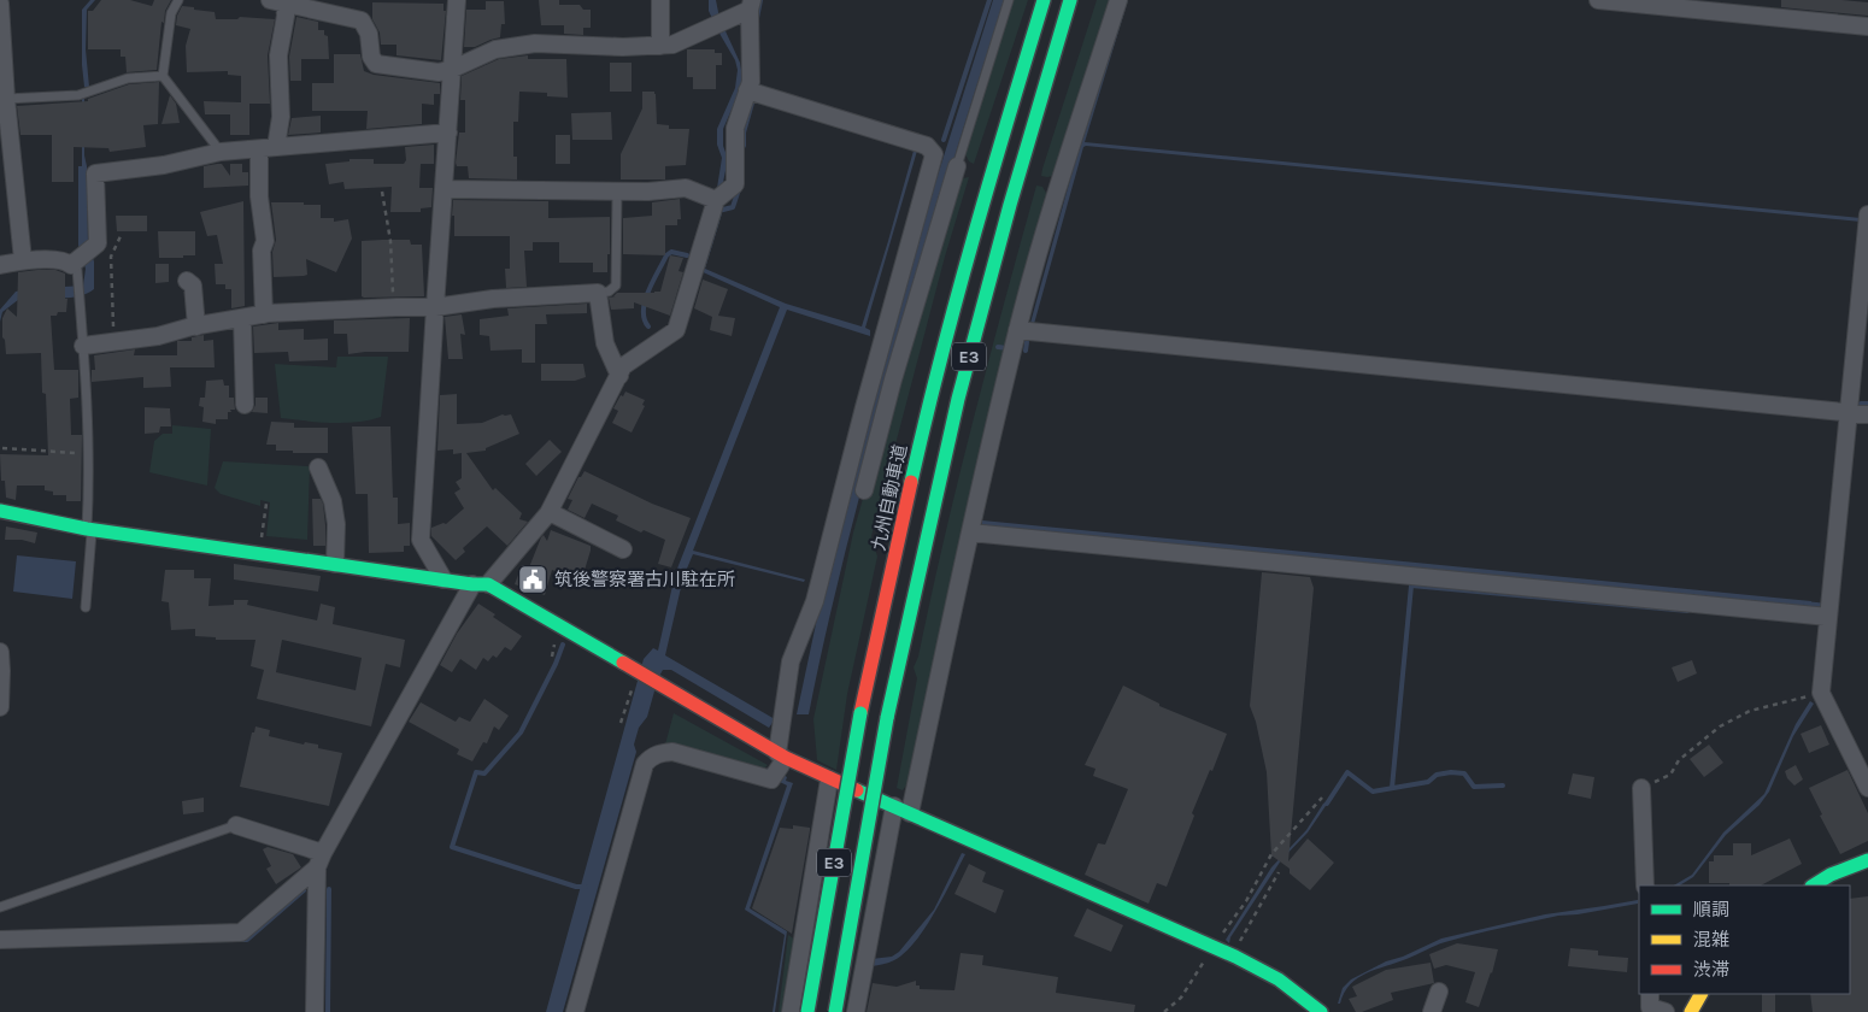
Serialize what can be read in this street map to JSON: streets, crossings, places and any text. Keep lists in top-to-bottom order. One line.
{"streets":{"main road":["E3","九州自動車道"]},"places":{"public building":["筑後警察署古川駐在所"]},"legend":["順調","混雑","渋滞"]}
